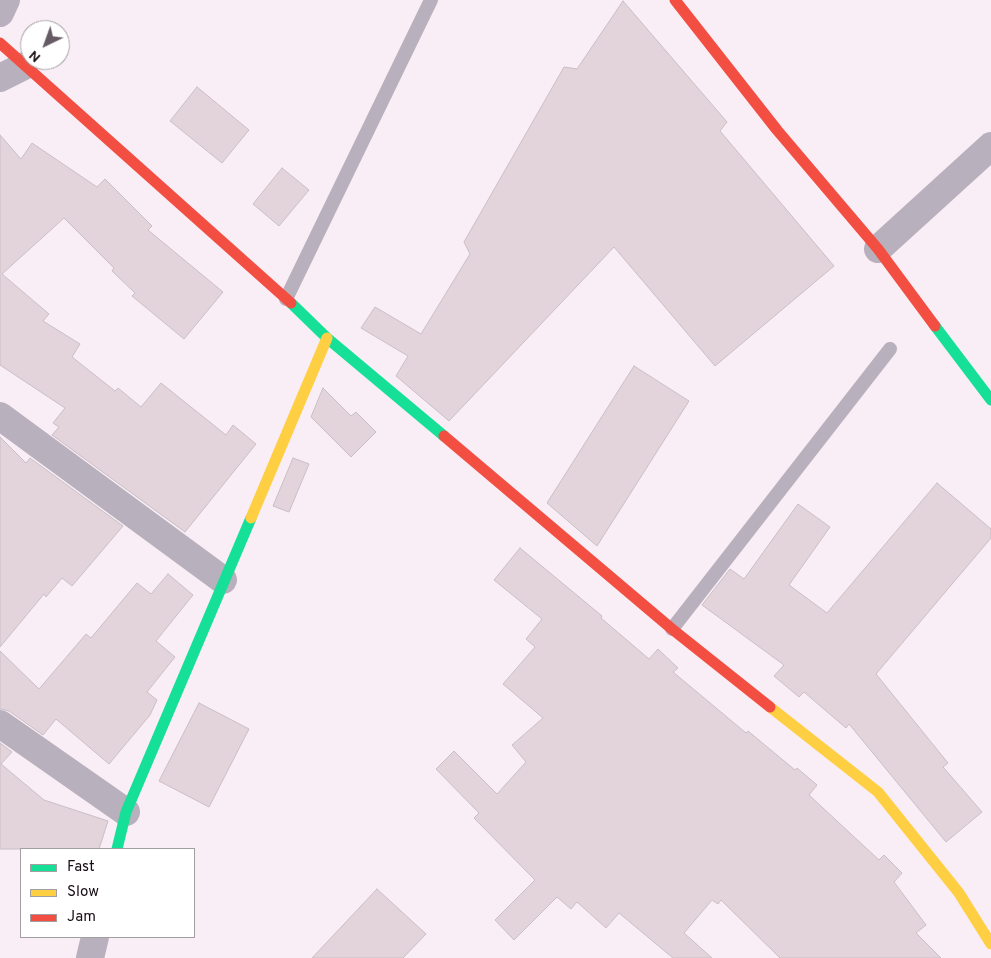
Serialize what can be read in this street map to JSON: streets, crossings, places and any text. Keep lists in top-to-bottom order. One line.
{"legend":["Fast","Slow","Jam"],"north":"bottom left"}
